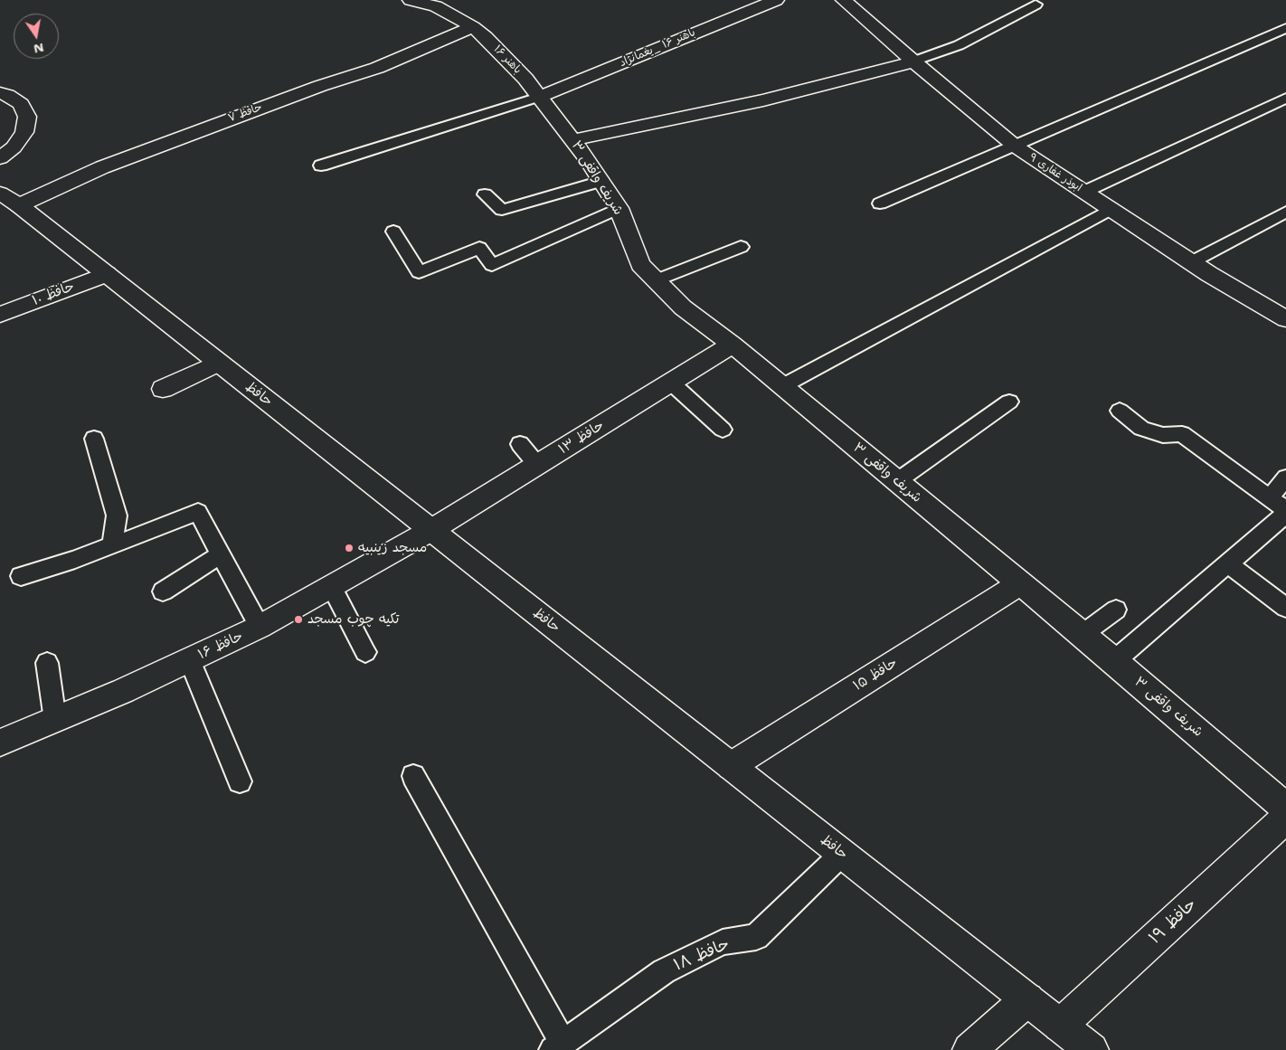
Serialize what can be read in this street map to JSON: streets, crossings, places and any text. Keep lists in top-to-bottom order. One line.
{"streets":{"street":["باهنر ۱۶ _یغمانژاد","باهنر ۱۶","حافظ ۷","ابوذر غفاری ۹","شریف واقفی ۳","حافظ ۱۰","حافظ","حافظ ۱۳","حافظ ۱۶","حافظ ۱۵","حافظ ۱۹"],"lane":["حافظ ۱۸"]},"crossings":[["باهنر ۱۶ _یغمانژاد","باهنر ۱۶"],["باهنر ۱۶ _یغمانژاد","شریف واقفی ۳"],["باهنر ۱۶","حافظ ۷"],["باهنر ۱۶","شریف واقفی ۳"],["حافظ ۷","حافظ"],["شریف واقفی ۳","حافظ ۱۳"],["شریف واقفی ۳","حافظ ۱۵"],["حافظ ۱۰","حافظ"],["حافظ","حافظ ۱۳"],["حافظ","حافظ ۱۶"],["حافظ","حافظ ۱۵"],["حافظ","حافظ ۱۹"],["حافظ","حافظ ۱۸"],["حافظ ۱۳","حافظ ۱۶"]],"places":["مسجد زینبیه","تکیه چوب مسجد"],"north":"bottom"}
